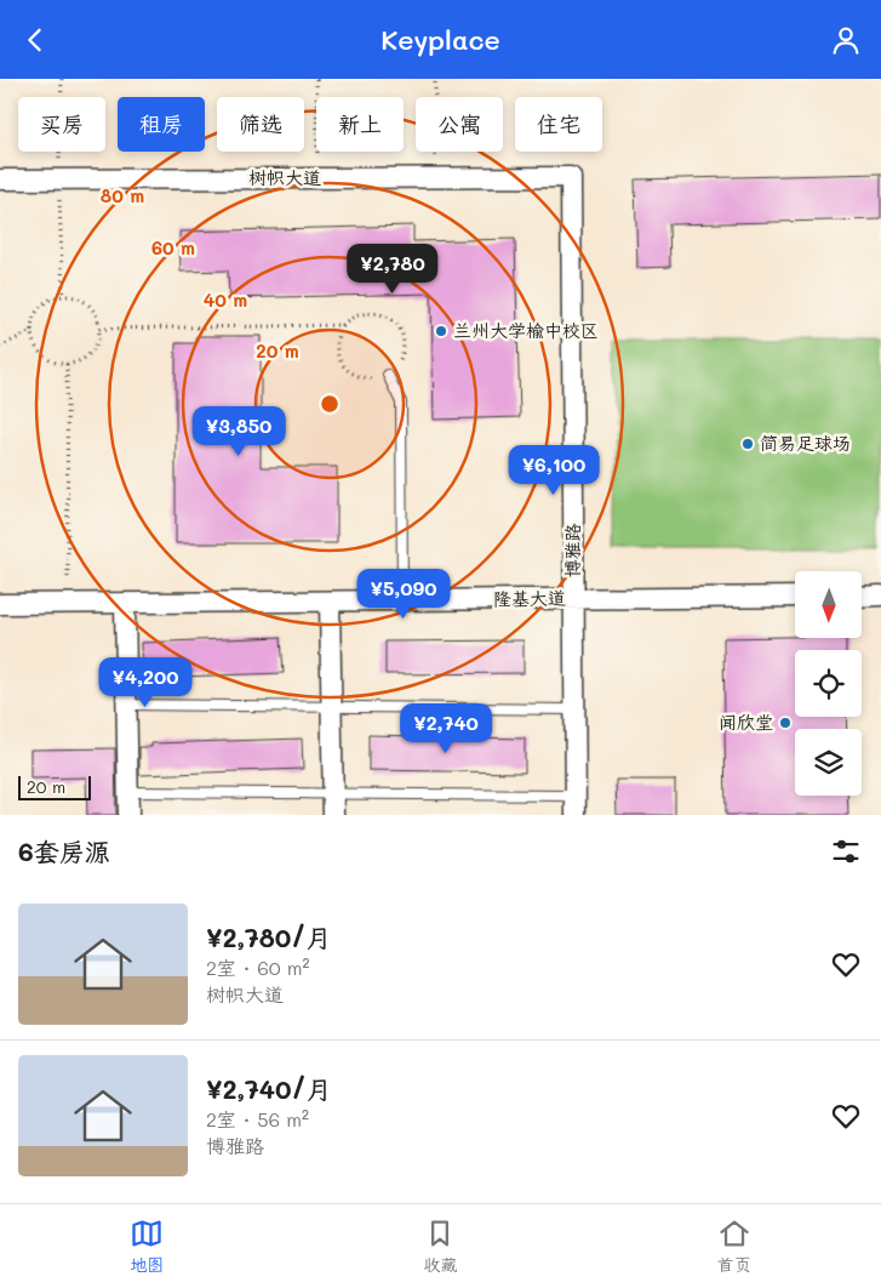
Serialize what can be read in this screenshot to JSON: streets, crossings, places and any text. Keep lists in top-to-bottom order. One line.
{"streets":{"street":["树帜大道","博雅路","隆基大道"]},"crossings":[["树帜大道","博雅路"],["博雅路","隆基大道"]],"places":["兰州大学榆中校区","简易足球场","闻欣堂"],"scale_bar":"20 m","north":"bottom","page":{"header":"Keyplace","chip":["买房","租房","筛选","新上","公寓","住宅"],"price":["¥2,780","¥3,850","¥6,100","¥5,090","¥4,200","¥2,740"],"scale":"20 m","heading":"6套房源","list":[{"name":"¥2,780/月","note":"2室 · 60 m² · 树帜大道"},{"name":"¥2,740/月","note":"2室 · 56 m² · 博雅路"}],"tabs":["地图","收藏","首页"]},"rings":["80 m","60 m","40 m","20 m"]}
